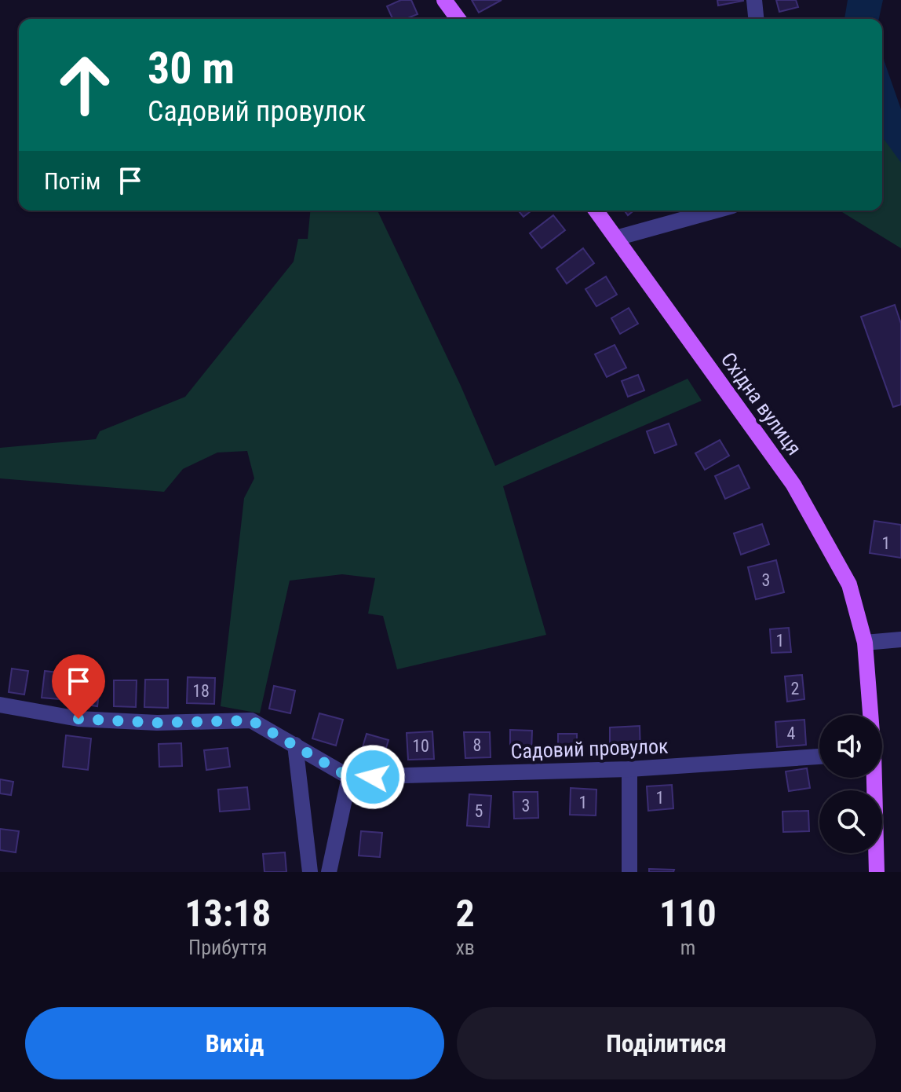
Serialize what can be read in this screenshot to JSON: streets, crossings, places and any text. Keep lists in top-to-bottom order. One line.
{"streets":{"main road":["Східна вулиця"],"street":["Садовий провулок"]},"house_numbers":["1","3","1","2","18","4","8","10","1","1","3","5"],"page":{"turn":["30 m","Садовий провулок"],"then":"Потім","eta":["13:18","Прибуття","2","хв","110","m"],"buttons":["Вихід","Поділитися"]}}
